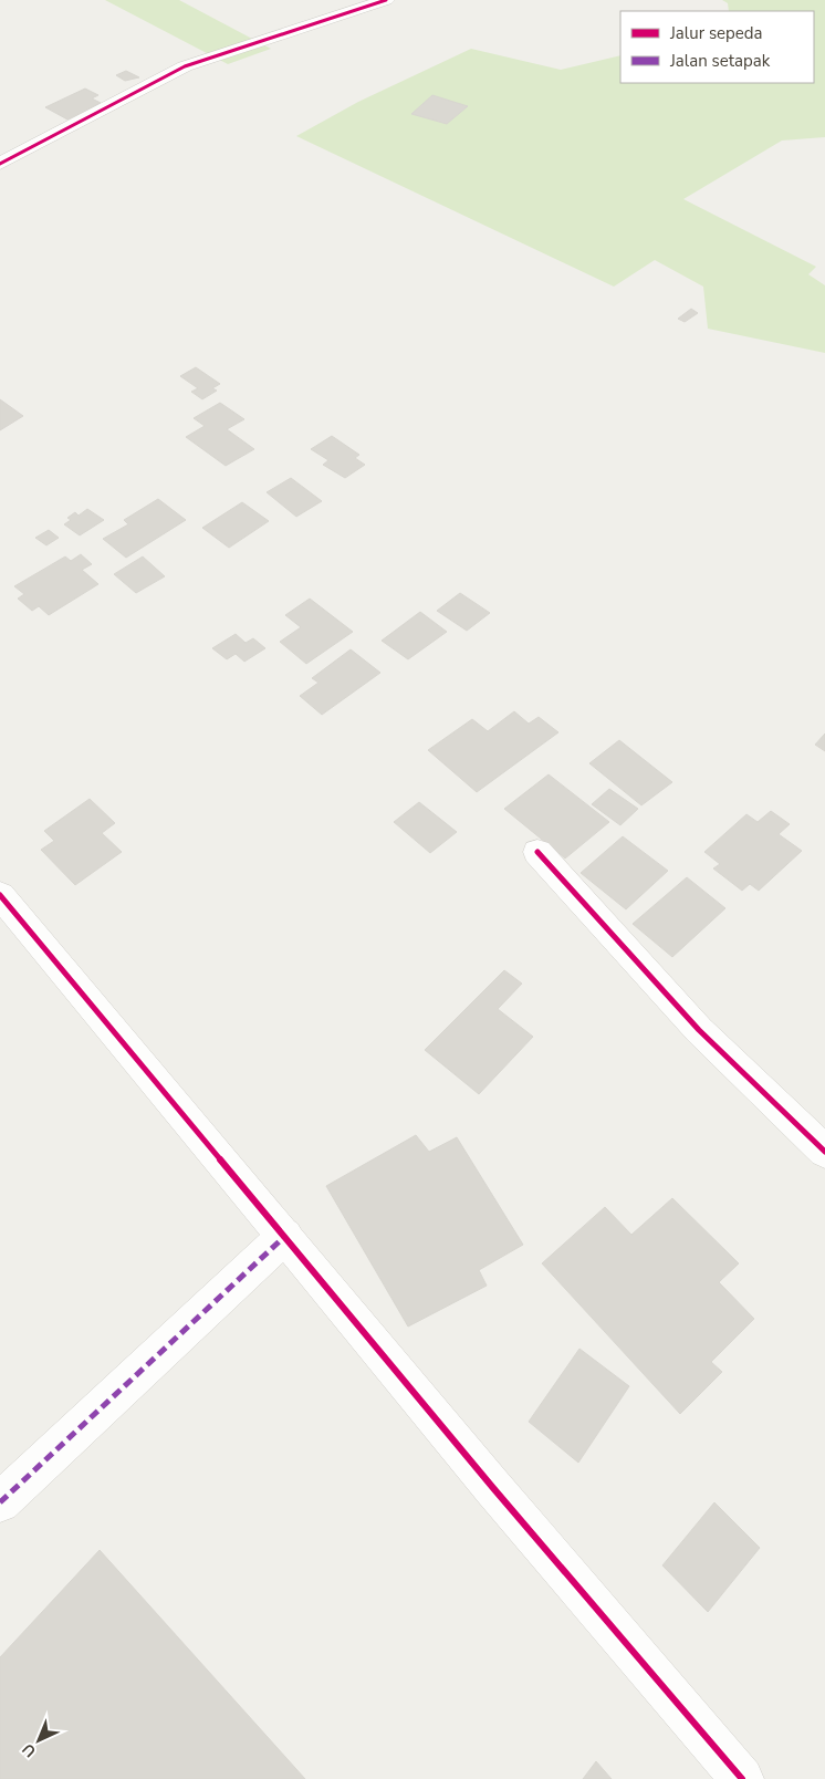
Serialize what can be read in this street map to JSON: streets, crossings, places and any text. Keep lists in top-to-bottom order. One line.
{"legend":["Jalur sepeda","Jalan setapak"],"north":"bottom left"}
